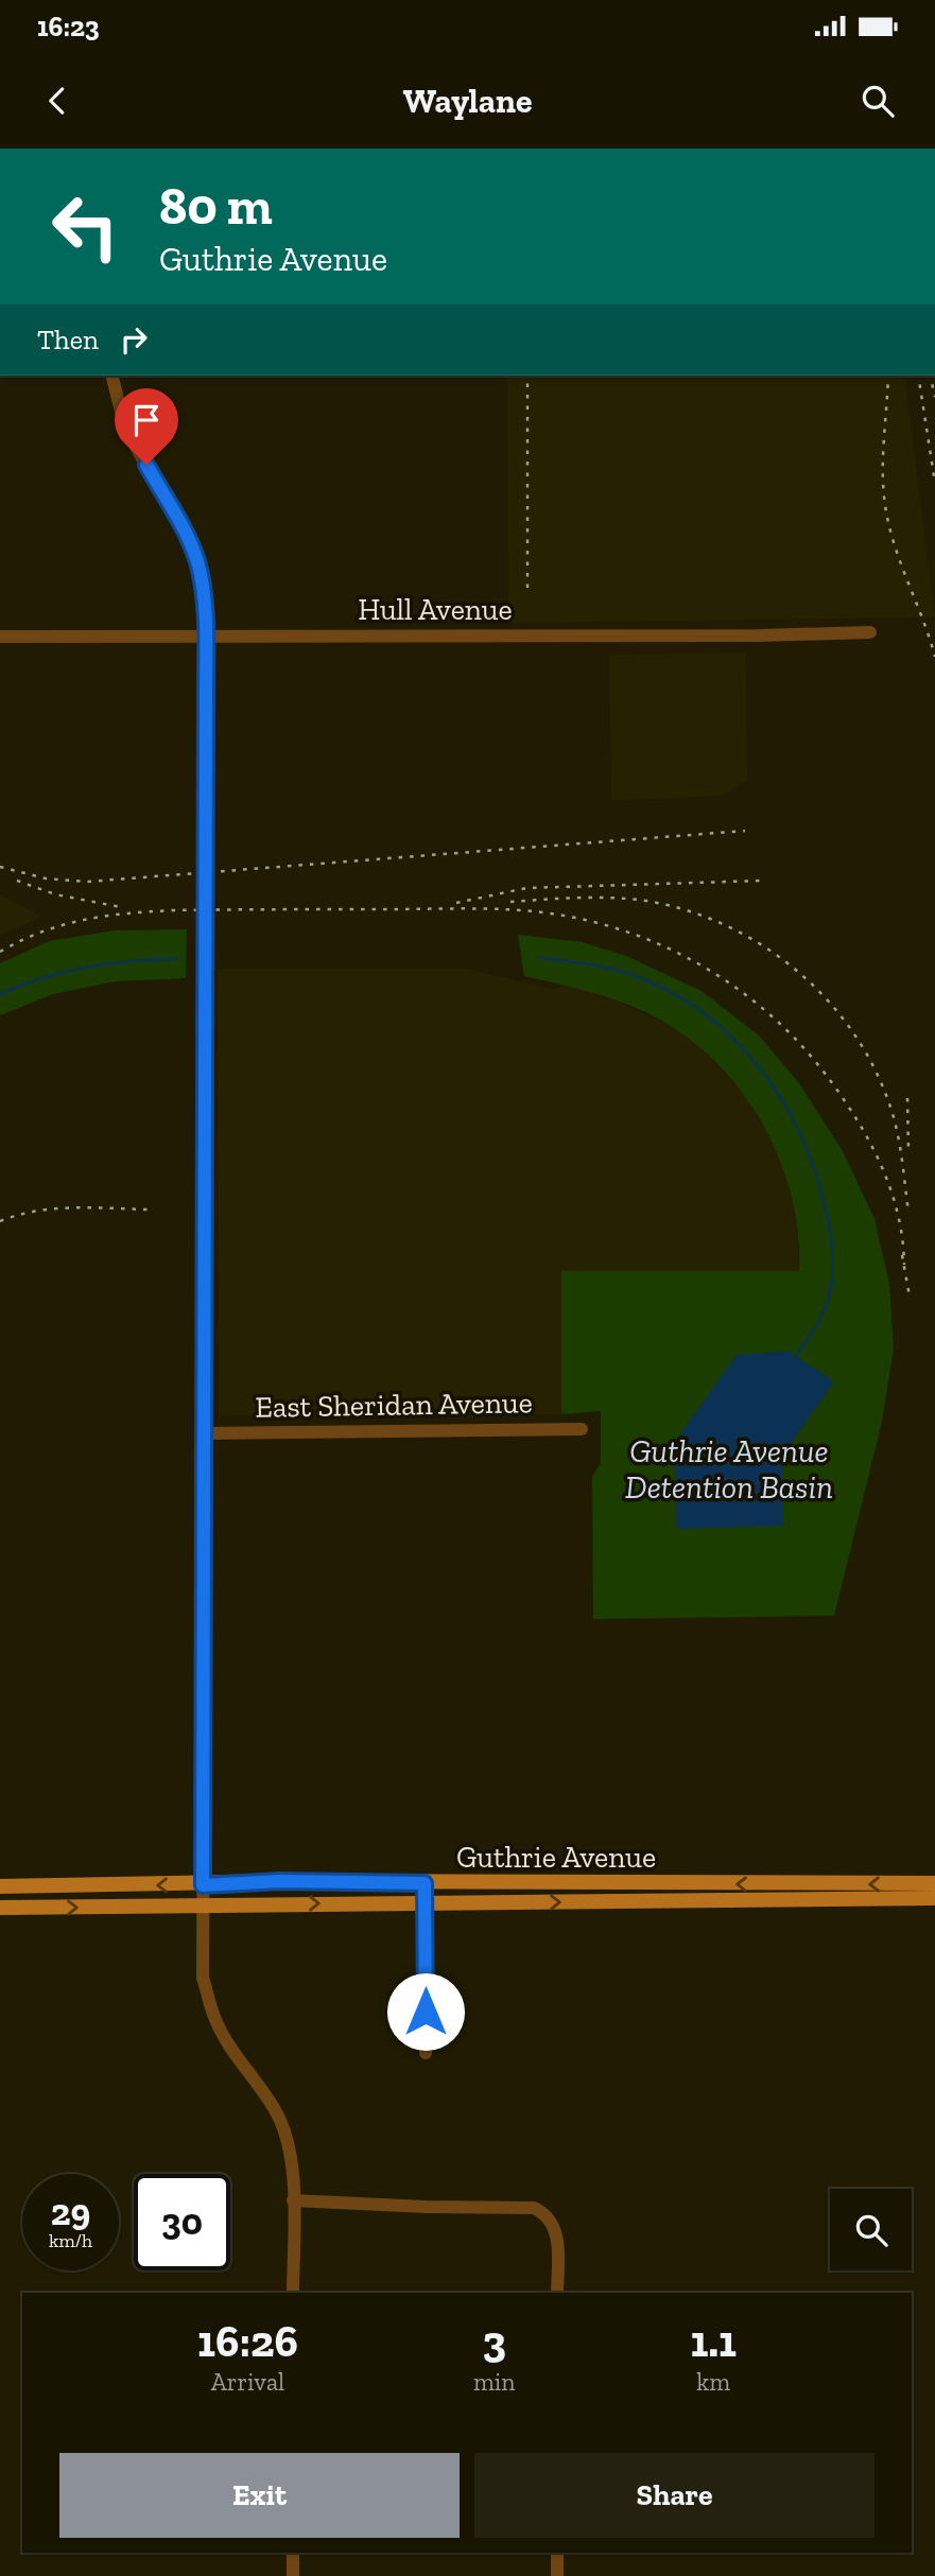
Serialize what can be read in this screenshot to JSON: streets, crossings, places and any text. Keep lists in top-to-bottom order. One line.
{"streets":{"main road":["Guthrie Avenue"],"street":["Hull Avenue","East Sheridan Avenue"]},"water":["Guthrie Avenue Detention Basin"],"page":{"status":"16:23","header":"Waylane","turn":["80 m","Guthrie Avenue"],"then":"Then","speed":"29 km/h","limit":"30","eta":["16:26","Arrival","3","min","1.1","km"],"buttons":["Exit","Share"]}}
